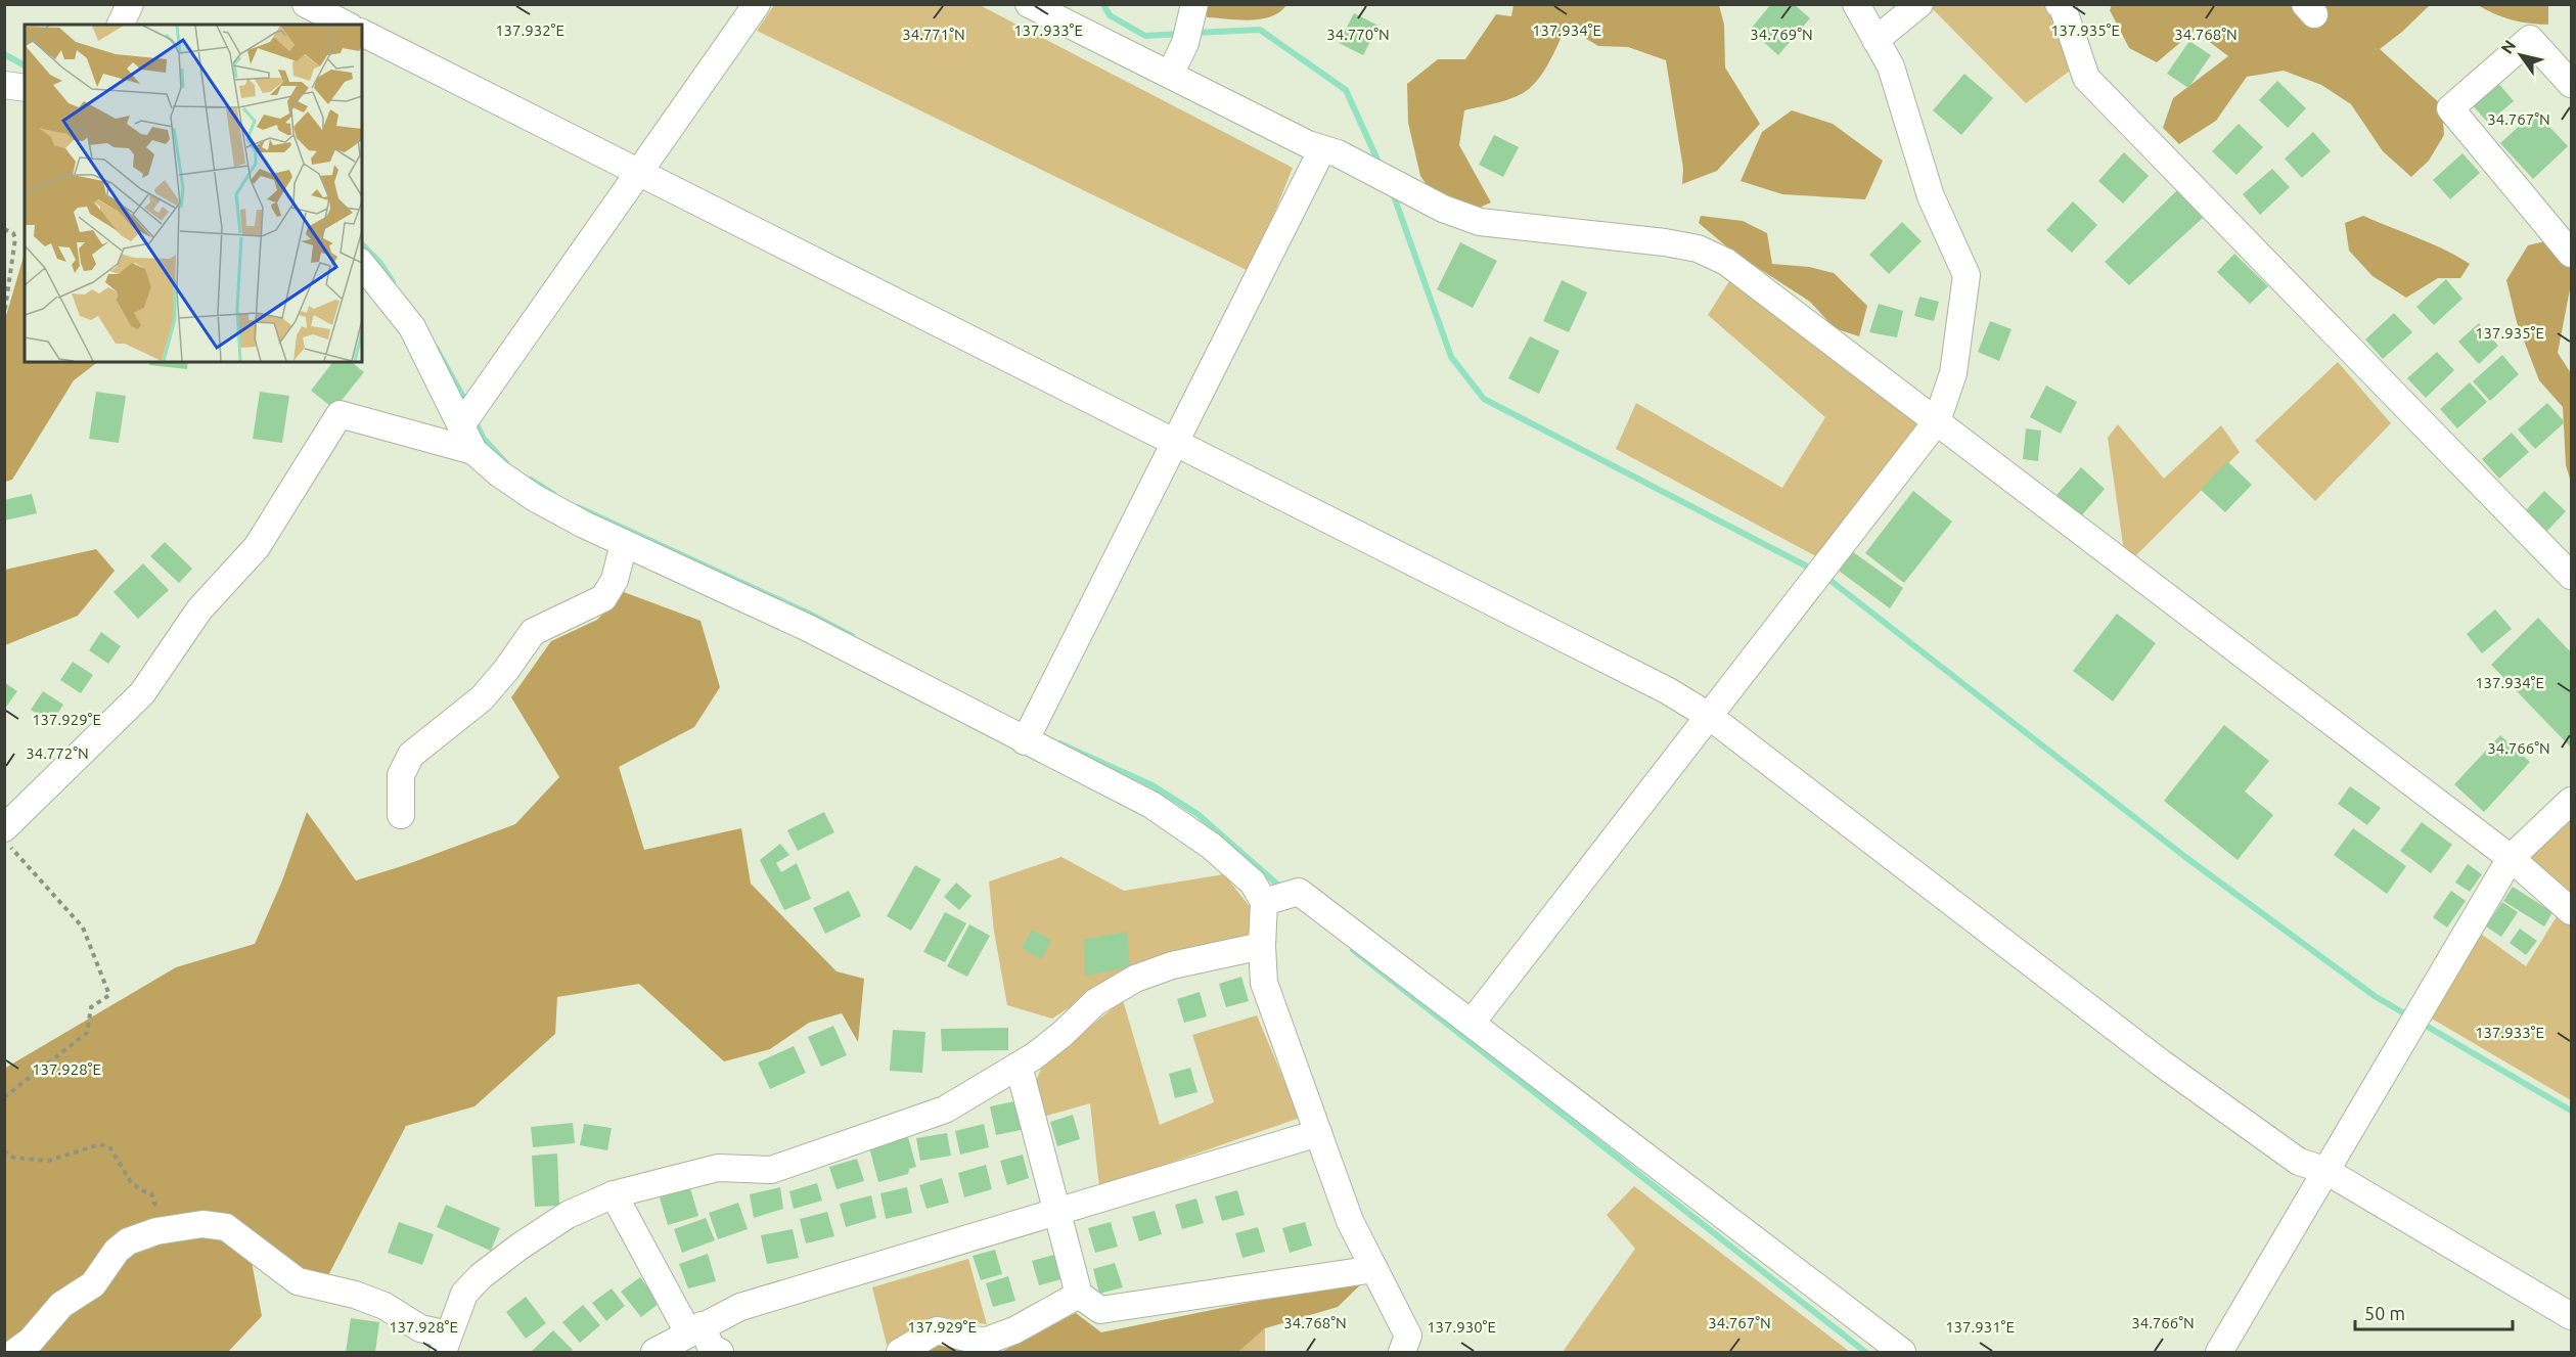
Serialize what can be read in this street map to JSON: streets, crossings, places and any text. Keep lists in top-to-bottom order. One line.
{"scale_bar":"50 m","north":"top left","coordinates":["137.932°E","137.933°E","137.934°E","137.935°E","34.771°N","34.770°N","34.769°N","34.768°N","34.767°N","137.929°E","34.766°N","34.772°N","137.928°E","137.930°E","137.931°E"]}
